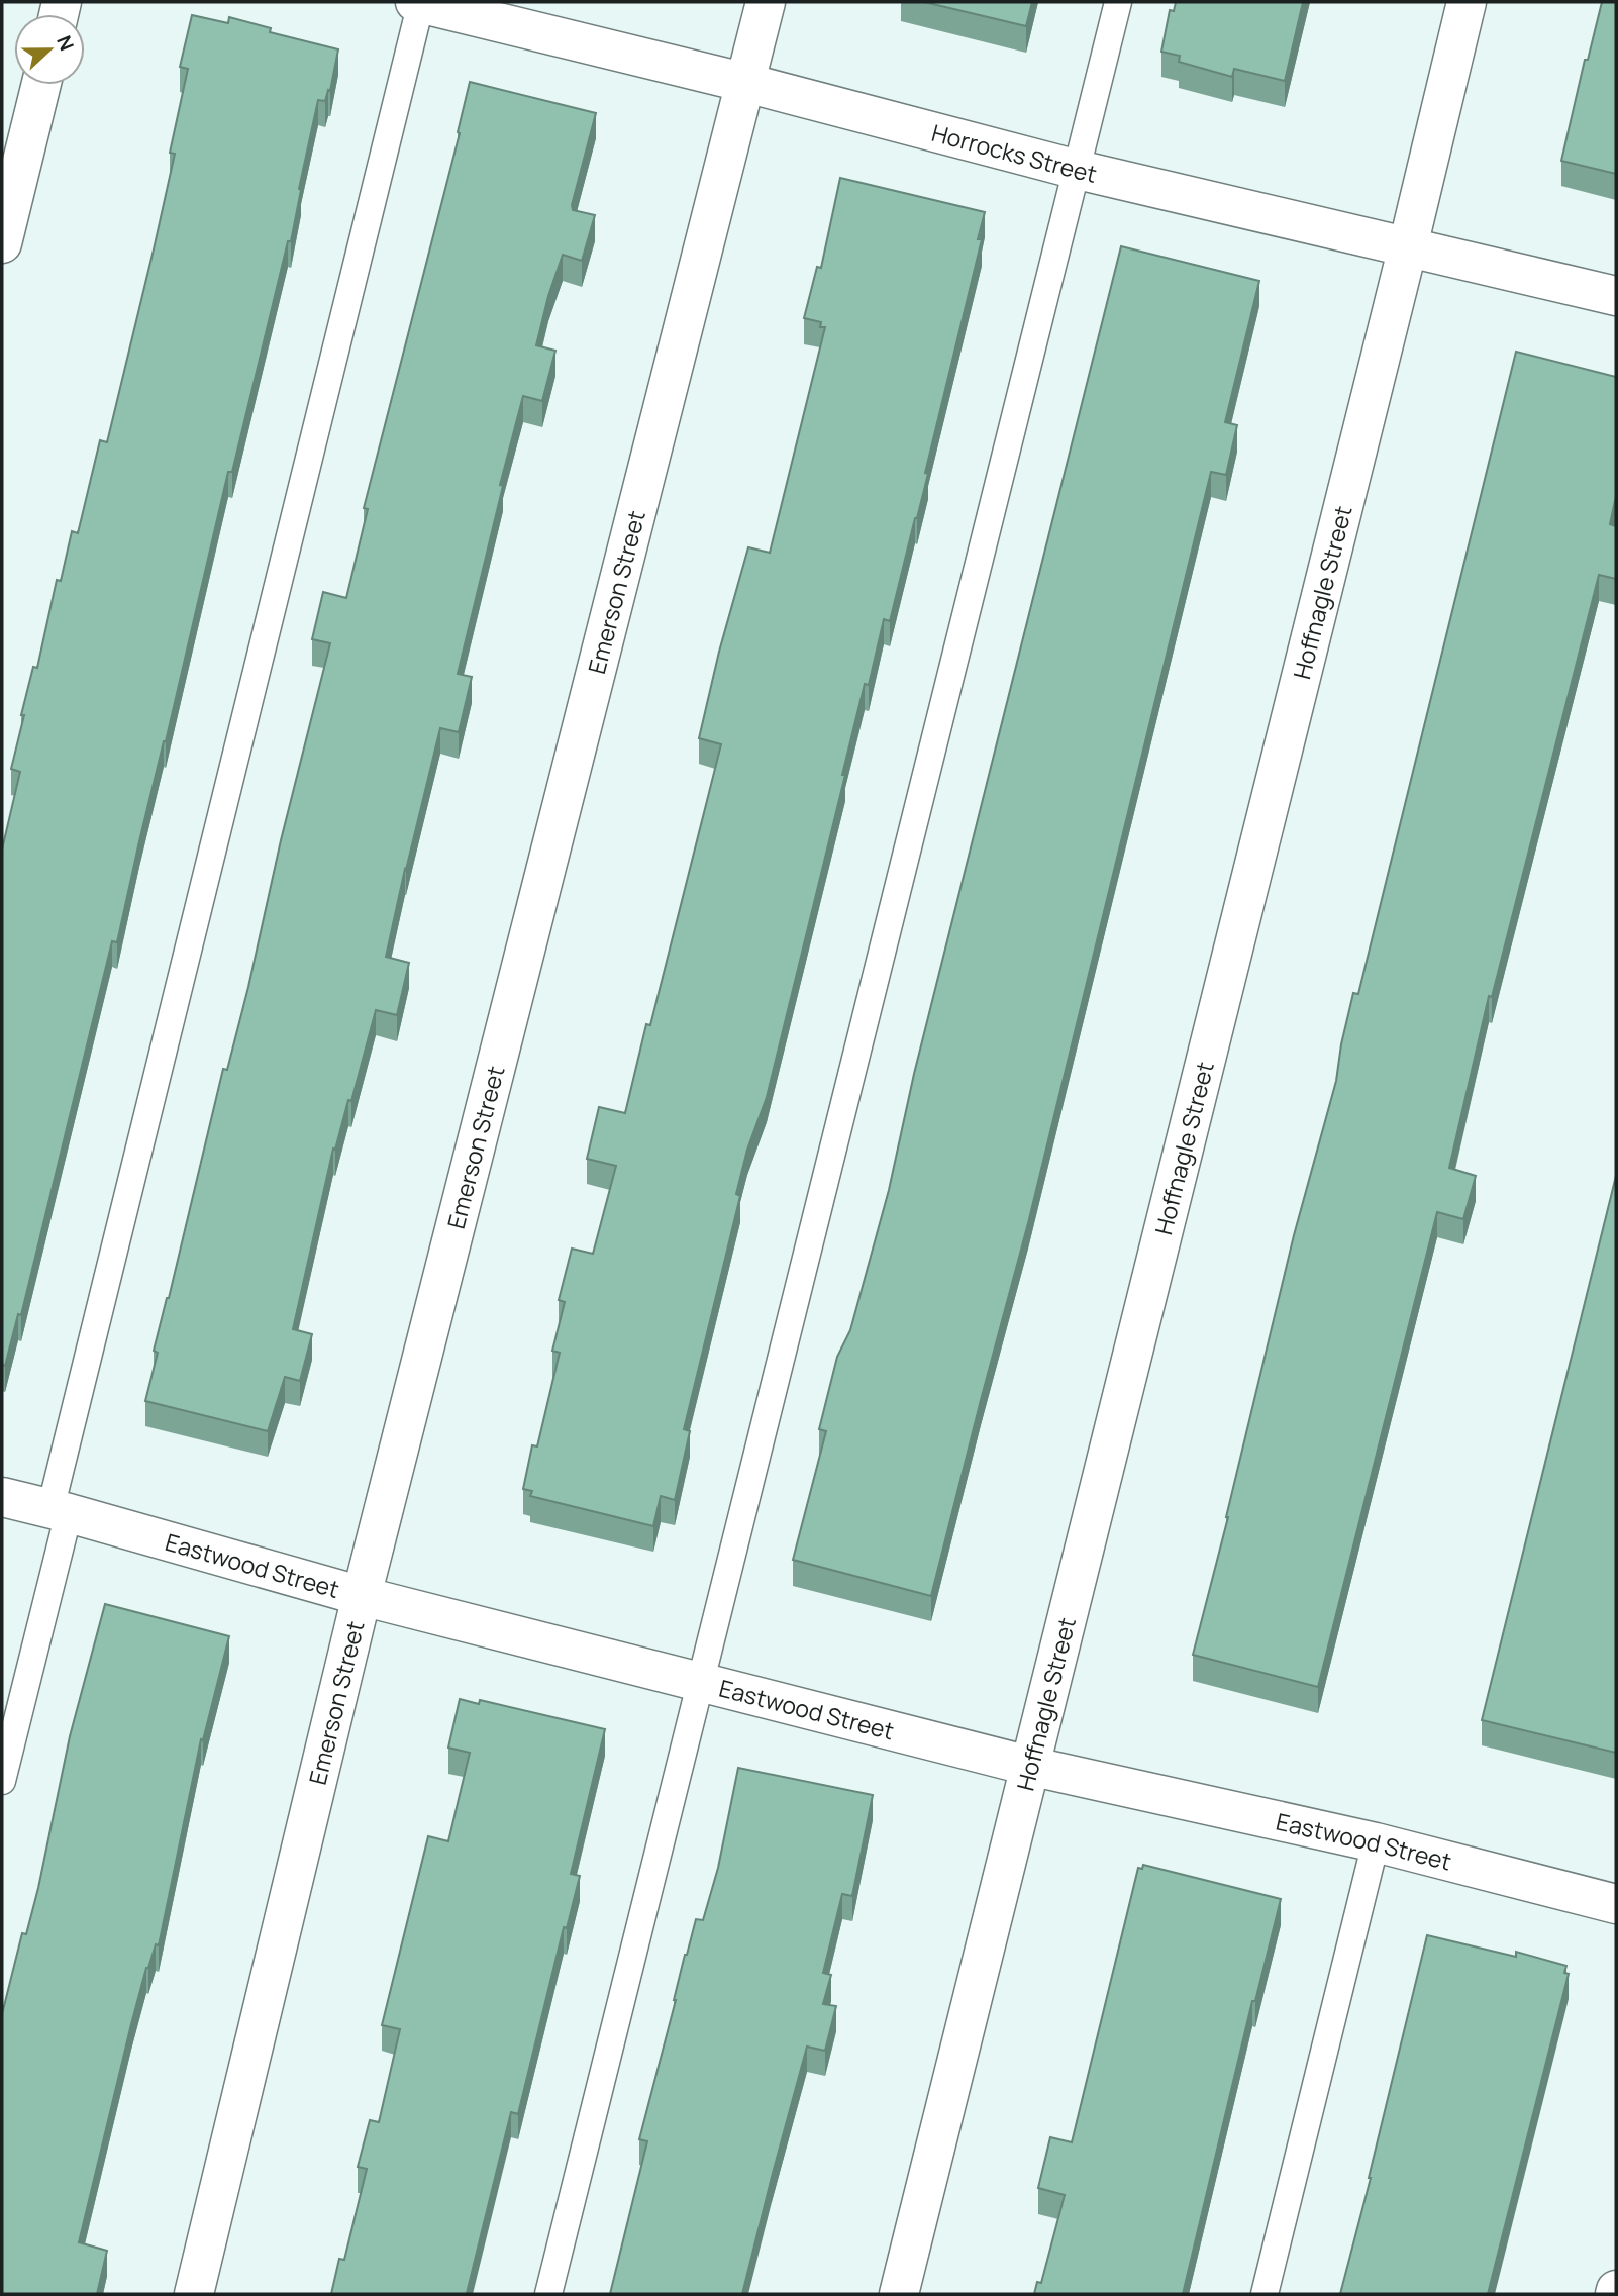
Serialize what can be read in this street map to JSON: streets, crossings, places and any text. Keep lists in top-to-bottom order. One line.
{"streets":{"street":["Horrocks Street","Emerson Street","Hoffnagle Street","Eastwood Street"]},"crossings":[["Horrocks Street","Emerson Street"],["Horrocks Street","Hoffnagle Street"],["Emerson Street","Eastwood Street"],["Hoffnagle Street","Eastwood Street"]],"north":"right"}
